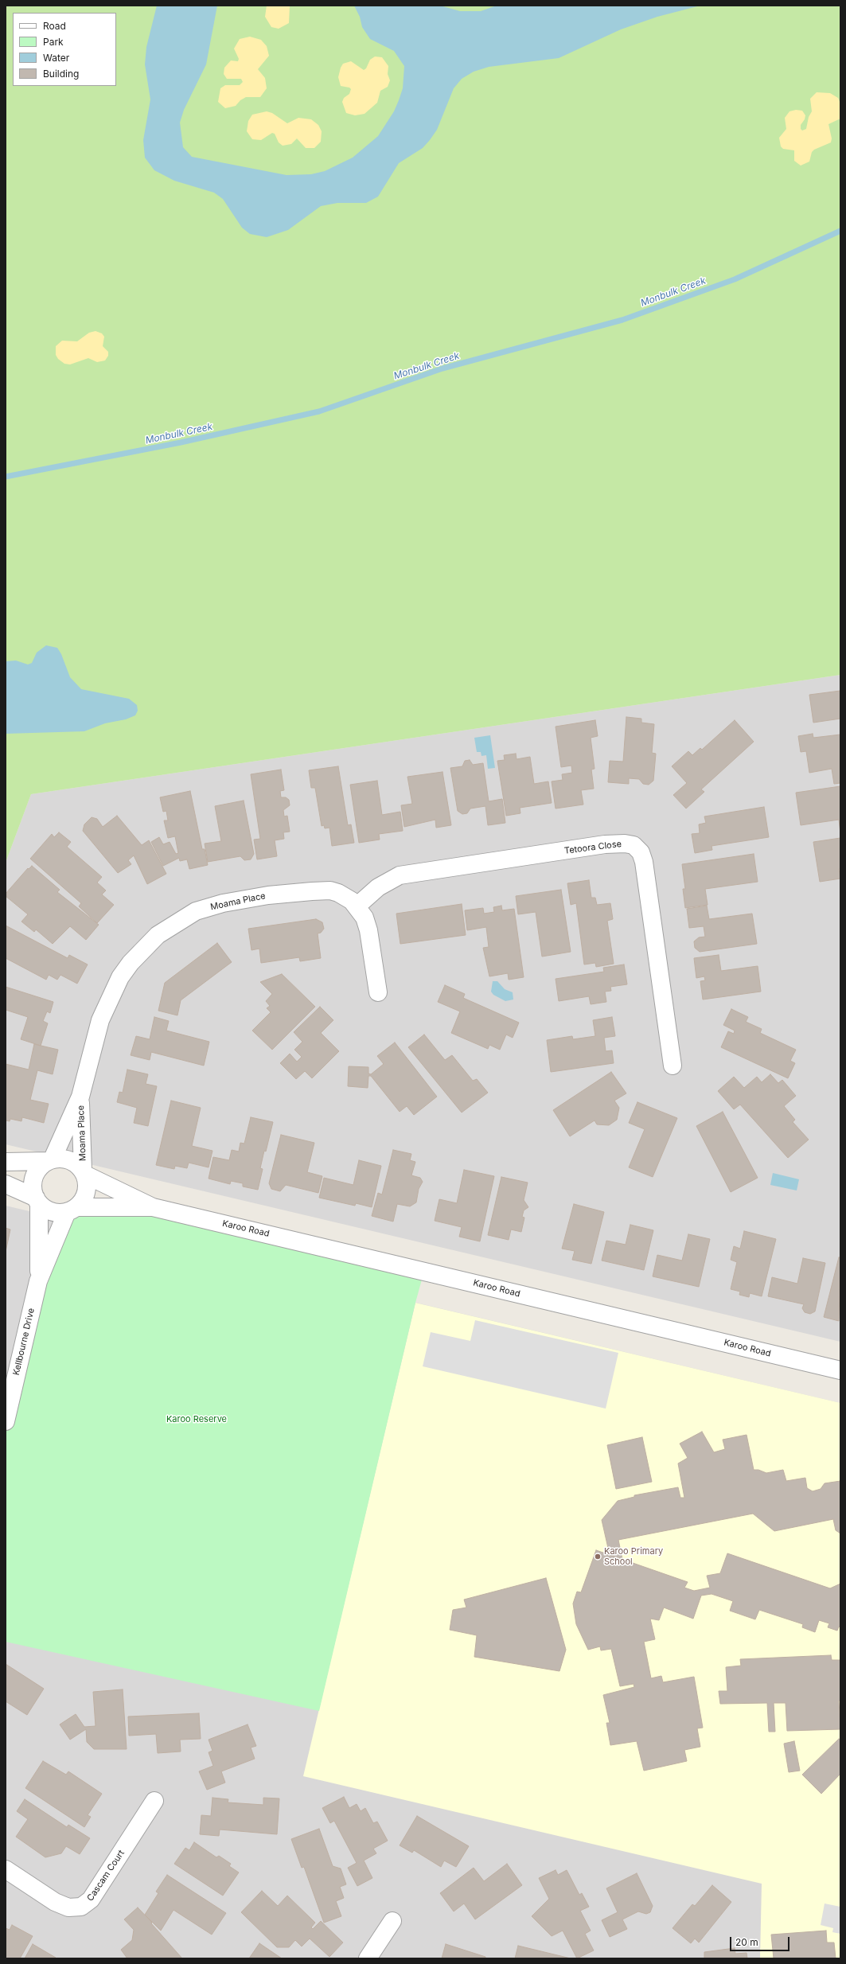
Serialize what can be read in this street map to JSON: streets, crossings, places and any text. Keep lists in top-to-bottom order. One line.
{"streets":{"street":["Tetoora Close","Moama Place","Karoo Road","Kellbourne Drive","Cascam Court"]},"crossings":[["Tetoora Close","Moama Place"],["Moama Place","Karoo Road"],["Moama Place","Kellbourne Drive"],["Karoo Road","Kellbourne Drive"]],"water":["Monbulk Creek"],"parks":["Karoo Reserve"],"places":["Karoo Primary School"],"legend":["Road","Park","Water","Building"],"scale_bar":"20 m"}
